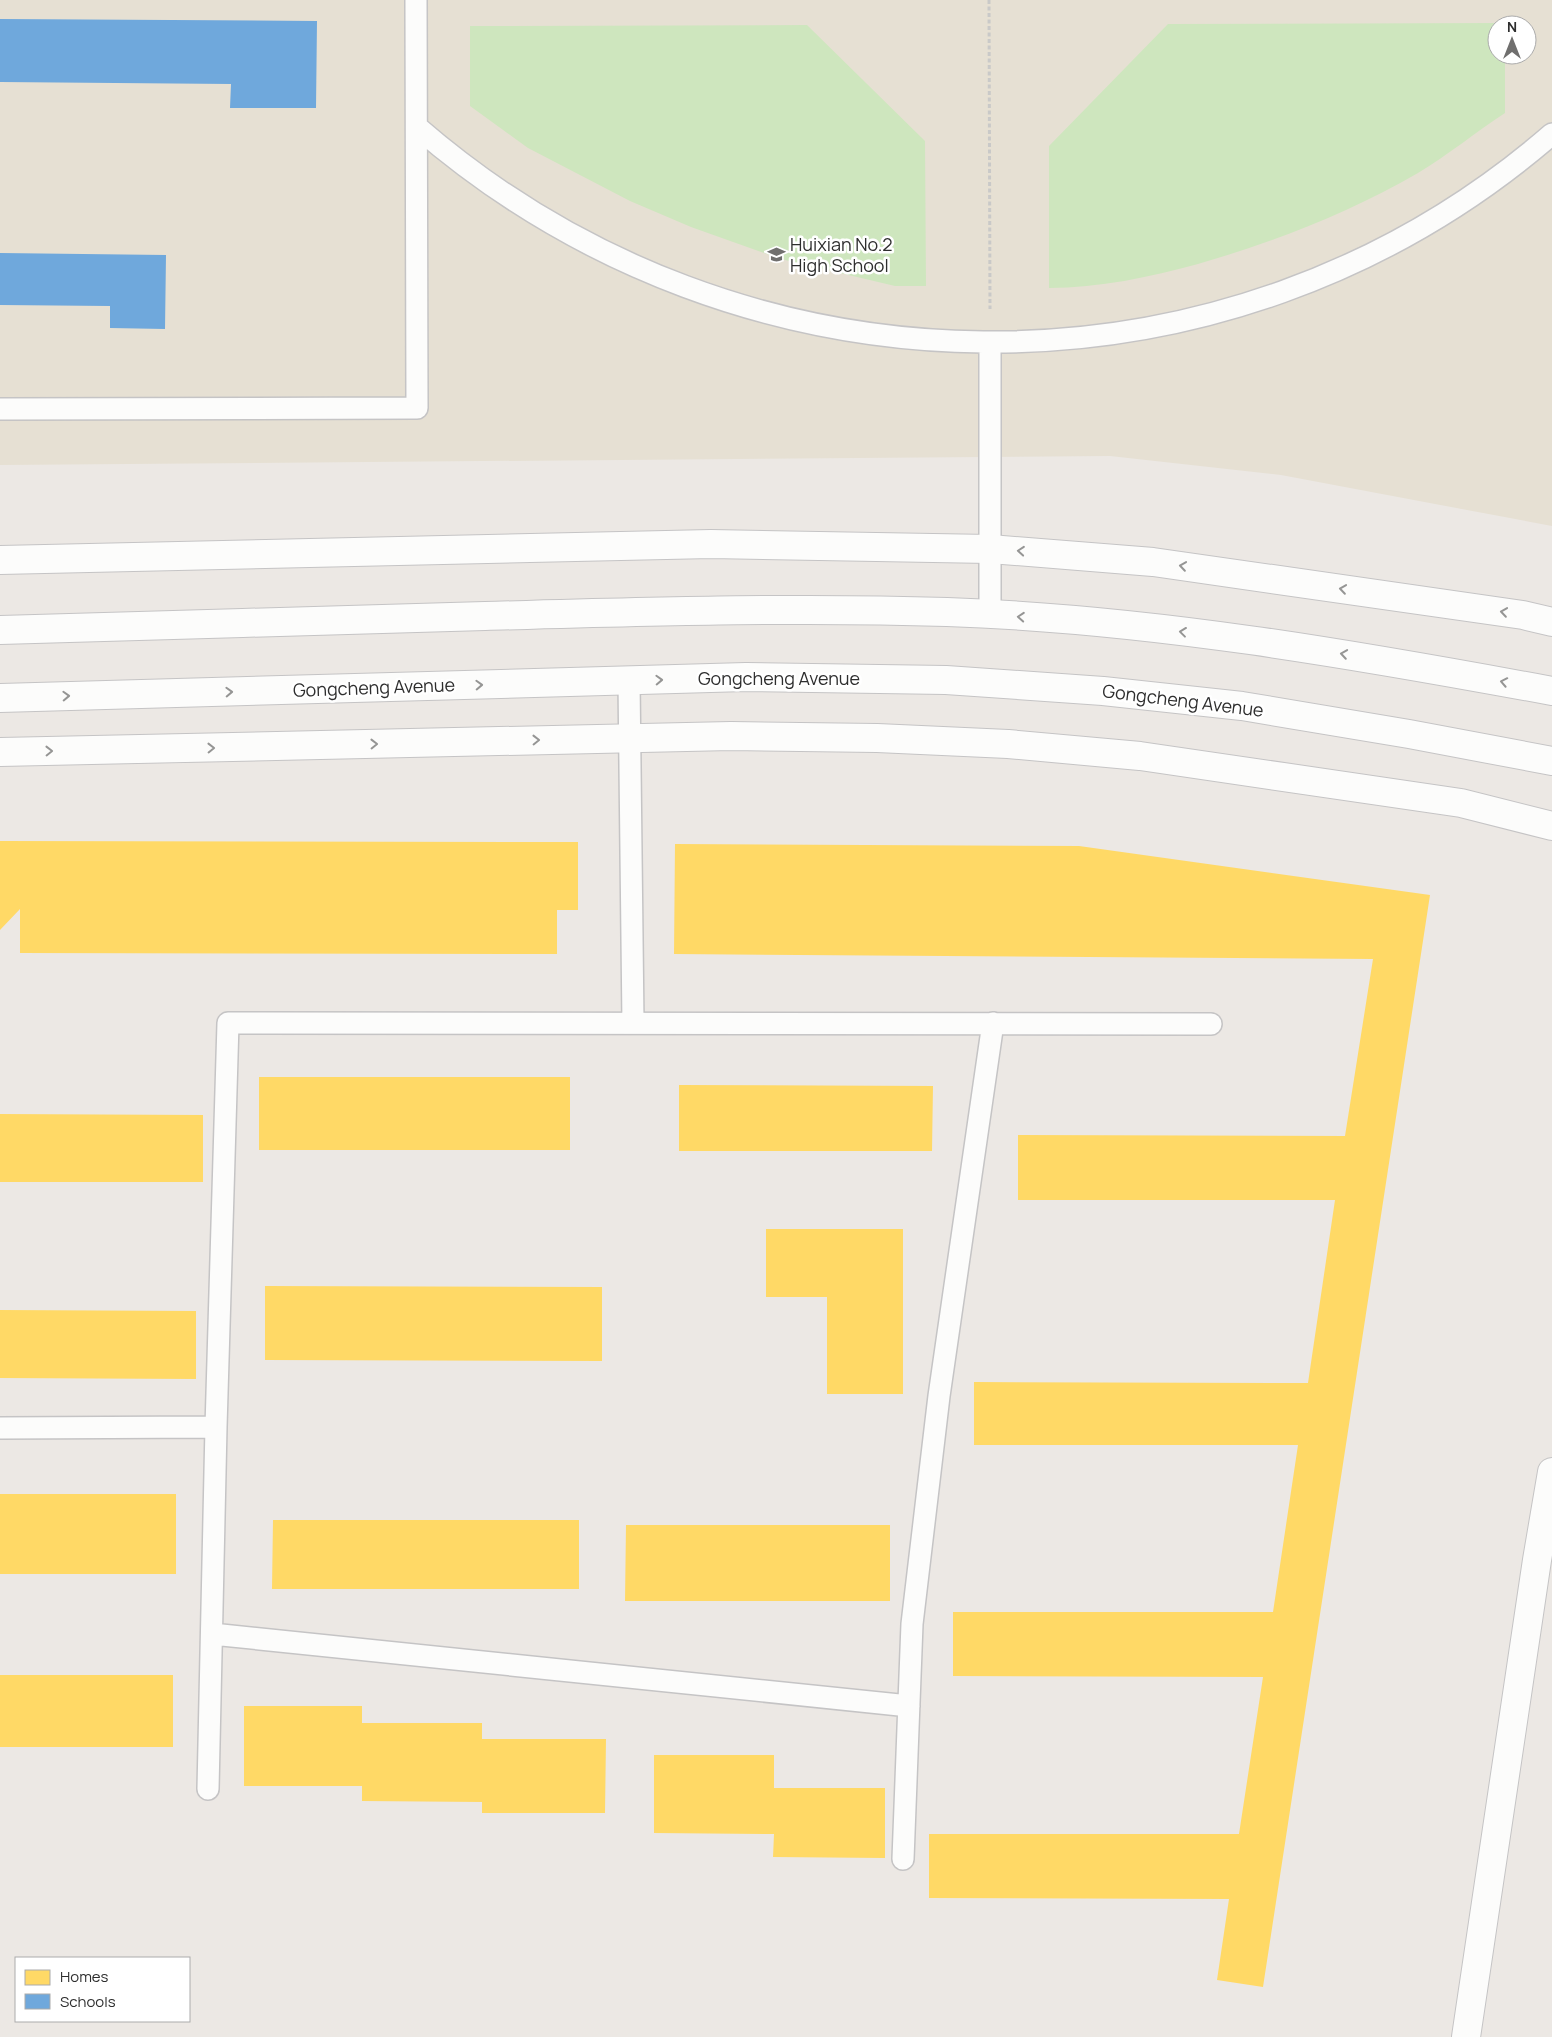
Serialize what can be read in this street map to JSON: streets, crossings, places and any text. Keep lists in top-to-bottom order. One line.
{"streets":{"street":["Gongcheng Avenue"]},"places":{"school or university":["Huixian No.2 High School"]},"legend":["Homes","Schools"],"north":"top"}
